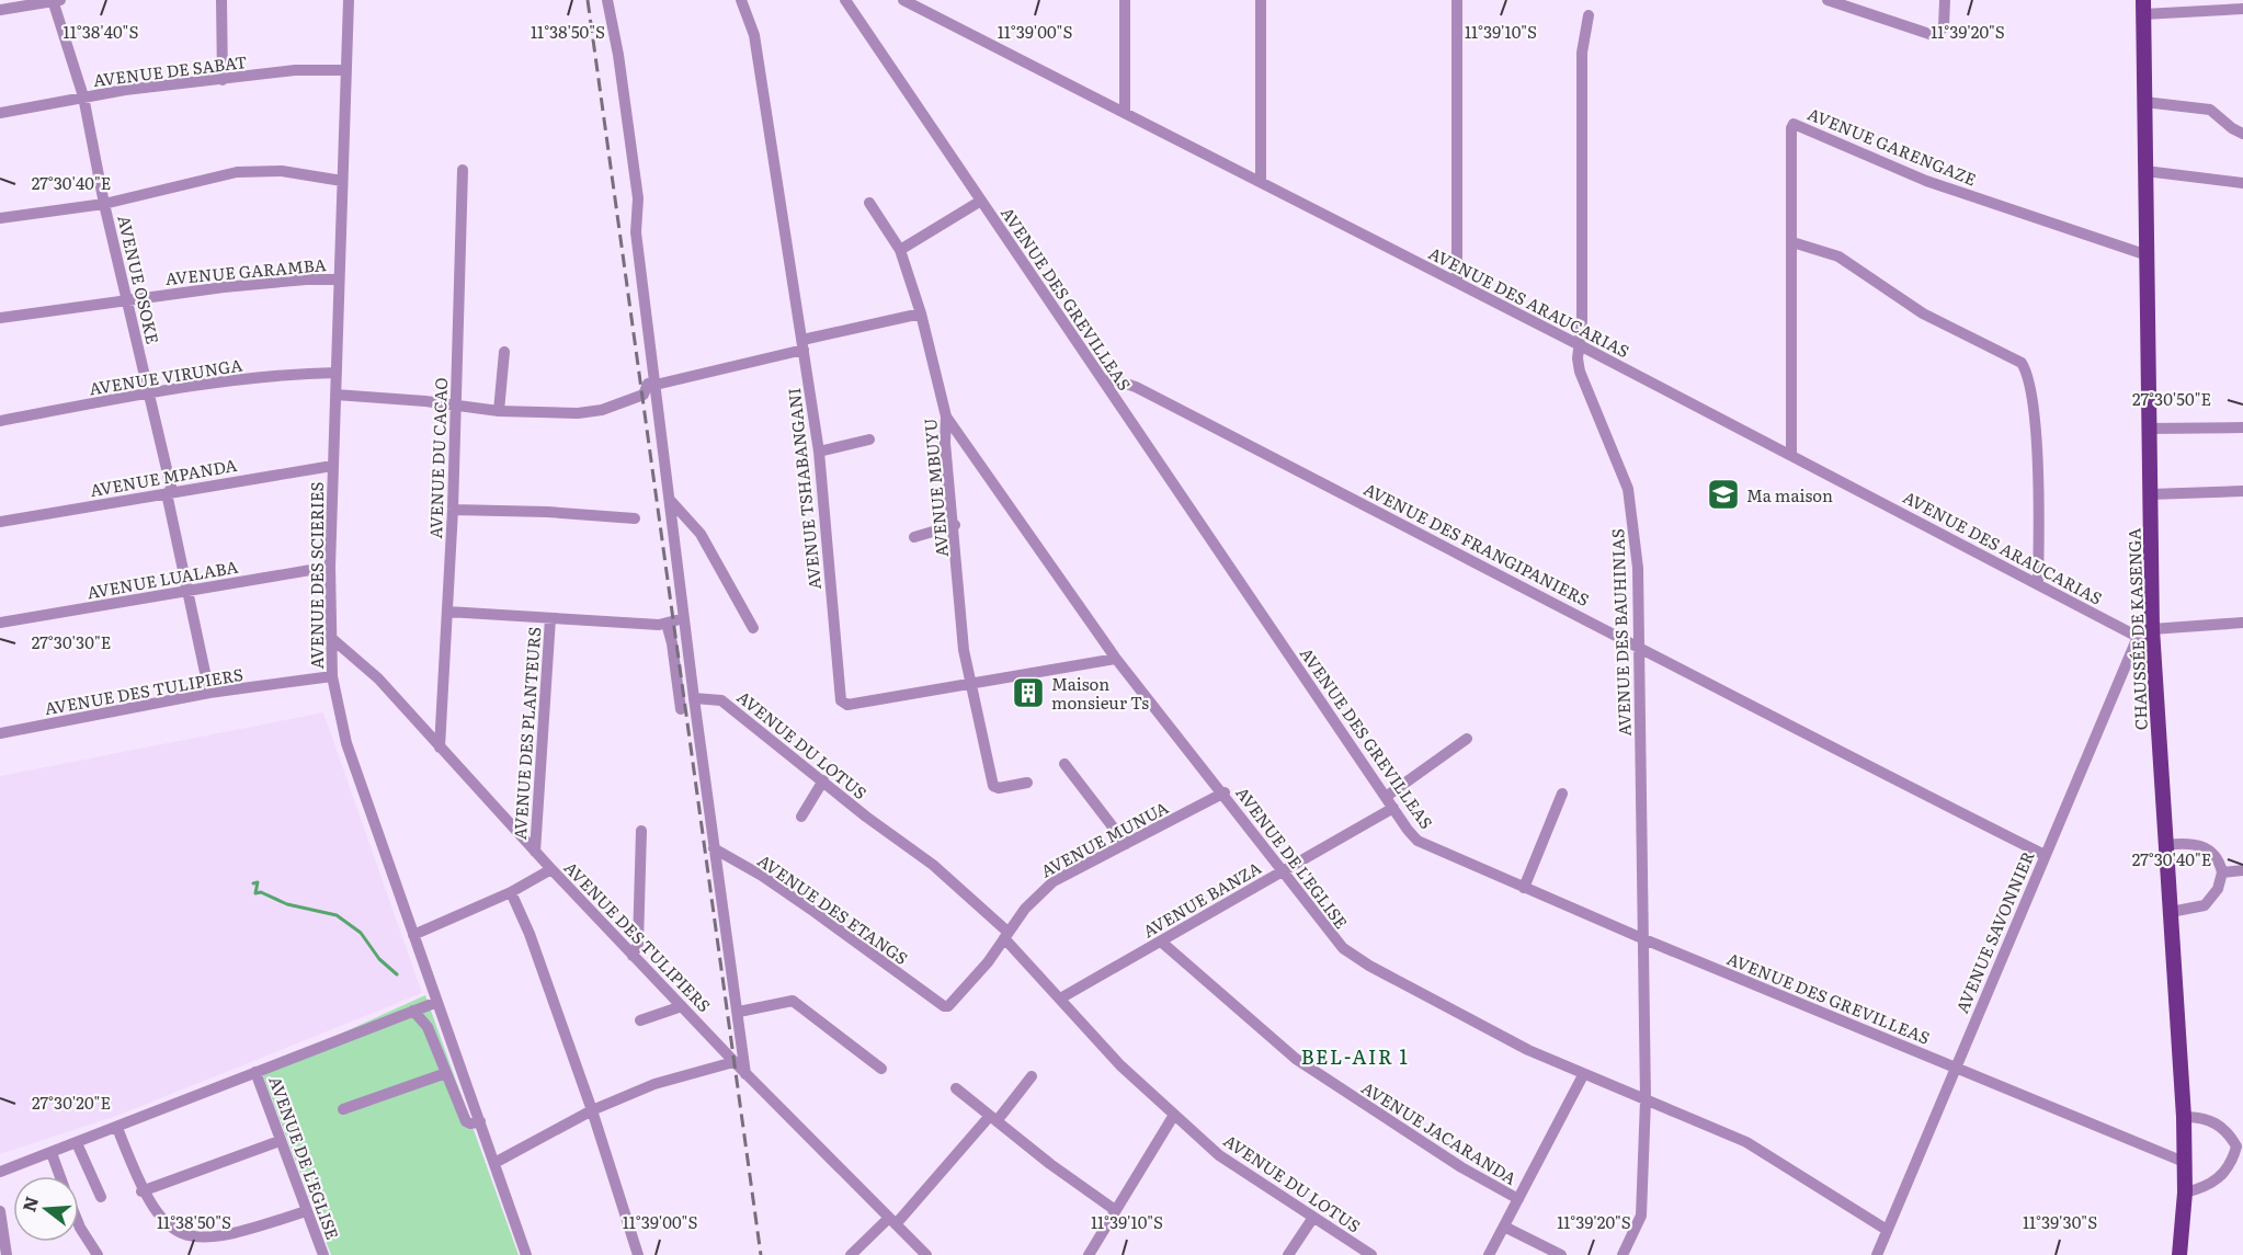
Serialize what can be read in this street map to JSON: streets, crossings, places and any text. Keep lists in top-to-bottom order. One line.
{"streets":{"main road":["CHAUSSÉE DE KASENGA"],"street":["AVENUE DE SABAT","AVENUE GARENGAZE","AVENUE GARAMBA","AVENUE OSOKE","AVENUE DES GREVILLEAS","AVENUE DES ARAUCARIAS","AVENUE VIRUNGA","AVENUE DU CACAO","AVENUE MPANDA","AVENUE MBUYU","AVENUE TSHABANGANI","AVENUE DES FRANGIPANIERS","AVENUE DES SCIERIES","AVENUE LUALABA","AVENUE DES BAUHINIAS","AVENUE DES TULIPIERS","AVENUE DES PLANTEURS","AVENUE DU LOTUS","AVENUE MUNUA","AVENUE DE L'EGLISE","AVENUE BANZA","AVENUE DES ETANGS","AVENUE SAVONNIER","AVENUE JACARANDA"]},"crossings":[["AVENUE DE SABAT","AVENUE OSOKE"],["AVENUE DE SABAT","AVENUE DES SCIERIES"],["AVENUE GARENGAZE","AVENUE DES ARAUCARIAS"],["AVENUE GARENGAZE","CHAUSSÉE DE KASENGA"],["AVENUE GARAMBA","AVENUE OSOKE"],["AVENUE GARAMBA","AVENUE DES SCIERIES"],["AVENUE OSOKE","AVENUE VIRUNGA"],["AVENUE OSOKE","AVENUE MPANDA"],["AVENUE OSOKE","AVENUE LUALABA"],["AVENUE OSOKE","AVENUE DES TULIPIERS"],["AVENUE DES GREVILLEAS","AVENUE DES FRANGIPANIERS"],["AVENUE DES GREVILLEAS","CHAUSSÉE DE KASENGA"],["AVENUE DES GREVILLEAS","AVENUE DES BAUHINIAS"],["AVENUE DES GREVILLEAS","AVENUE BANZA"],["AVENUE DES GREVILLEAS","AVENUE SAVONNIER"],["AVENUE DES ARAUCARIAS","CHAUSSÉE DE KASENGA"],["AVENUE DES ARAUCARIAS","AVENUE DES BAUHINIAS"],["AVENUE DES ARAUCARIAS","AVENUE SAVONNIER"],["AVENUE VIRUNGA","AVENUE DES SCIERIES"],["AVENUE DU CACAO","AVENUE DES TULIPIERS"],["AVENUE MPANDA","AVENUE DES SCIERIES"],["AVENUE MBUYU","AVENUE TSHABANGANI"],["AVENUE MBUYU","AVENUE DE L'EGLISE"],["AVENUE TSHABANGANI","AVENUE DE L'EGLISE"],["AVENUE DES FRANGIPANIERS","AVENUE DES BAUHINIAS"],["AVENUE DES FRANGIPANIERS","AVENUE SAVONNIER"],["AVENUE DES SCIERIES","AVENUE LUALABA"],["AVENUE DES SCIERIES","AVENUE DES TULIPIERS"],["CHAUSSÉE DE KASENGA","AVENUE SAVONNIER"],["AVENUE DES BAUHINIAS","AVENUE DE L'EGLISE"],["AVENUE DES TULIPIERS","AVENUE DES PLANTEURS"],["AVENUE DU LOTUS","AVENUE MUNUA"],["AVENUE DU LOTUS","AVENUE BANZA"],["AVENUE MUNUA","AVENUE DE L'EGLISE"],["AVENUE MUNUA","AVENUE DES ETANGS"],["AVENUE DE L'EGLISE","AVENUE BANZA"],["AVENUE DE L'EGLISE","AVENUE SAVONNIER"],["AVENUE BANZA","AVENUE JACARANDA"]],"districts":["BEL-AIR 1"],"places":{"school or university":["Ma maison"],"building":["Maison monsieur Ts"]},"north":"left","coordinates":["11°38'40\"S","11°38'50\"S","11°39'00\"S","11°39'10\"S","11°39'20\"S","27°30'40\"E","27°30'50\"E","27°30'30\"E","27°30'20\"E","11°39'30\"S"]}
